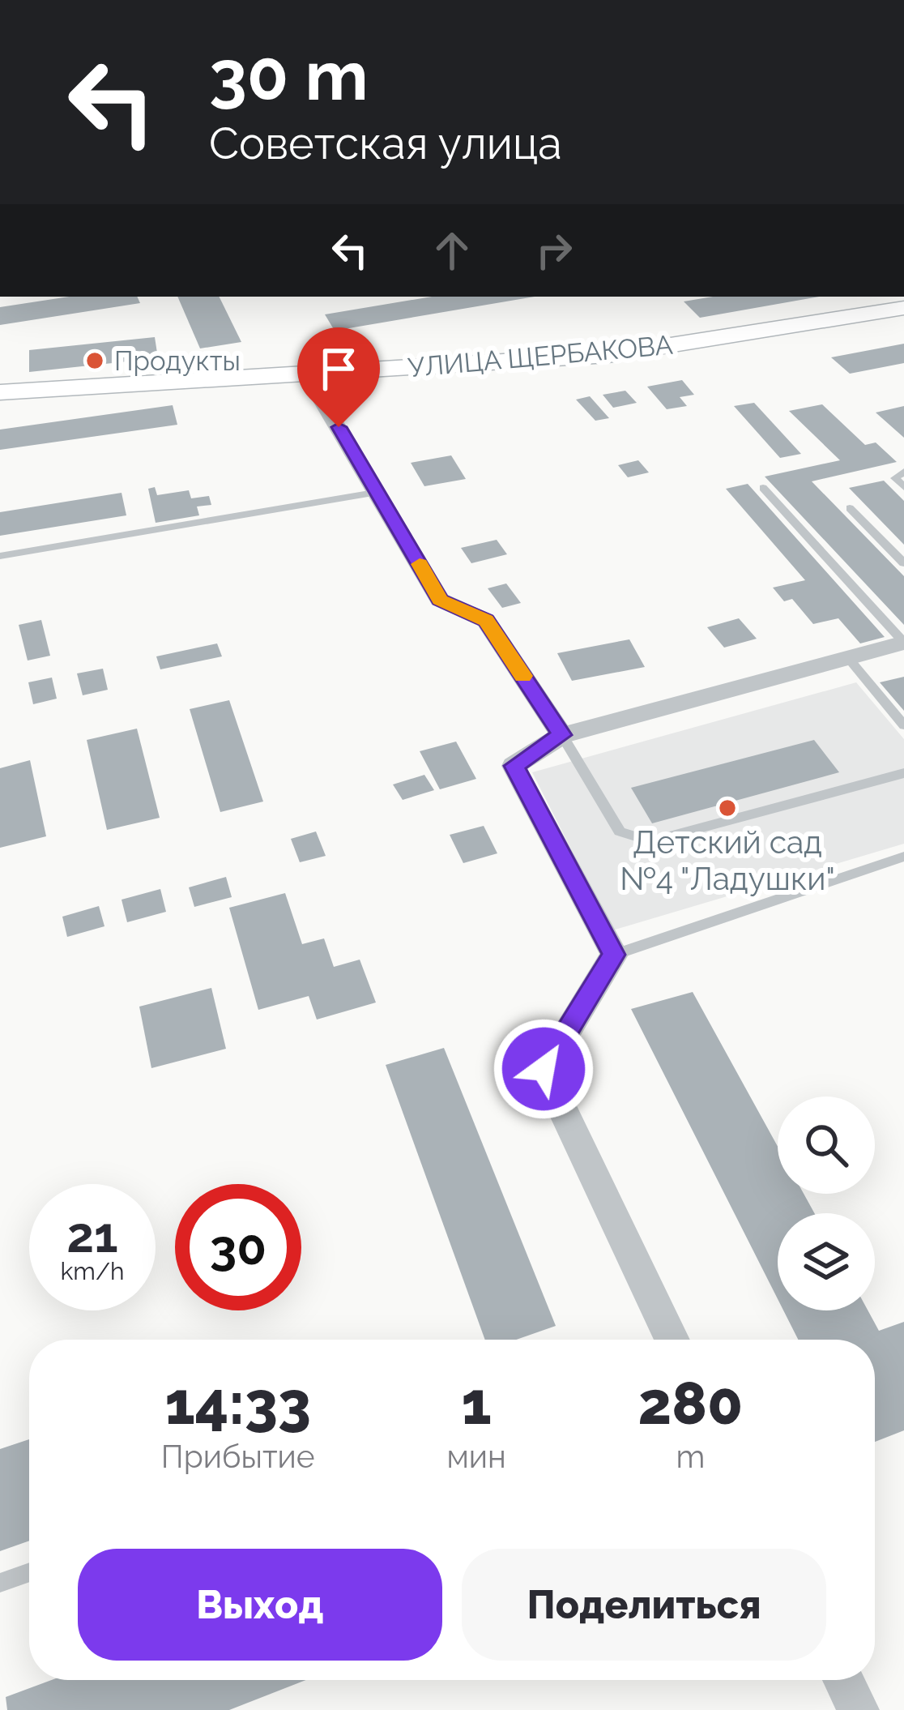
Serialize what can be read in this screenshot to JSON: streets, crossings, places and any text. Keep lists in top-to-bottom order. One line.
{"streets":{"main road":["УЛИЦА ЩЕРБАКОВА"]},"places":["Продукты","Детский сад №4 \"Ладушки\""],"page":{"turn":["30 m","Советская улица"],"speed":"21 km/h","limit":"30","eta":["14:33","Прибытие","1","мин","280","m"],"buttons":["Выход","Поделиться"]}}
